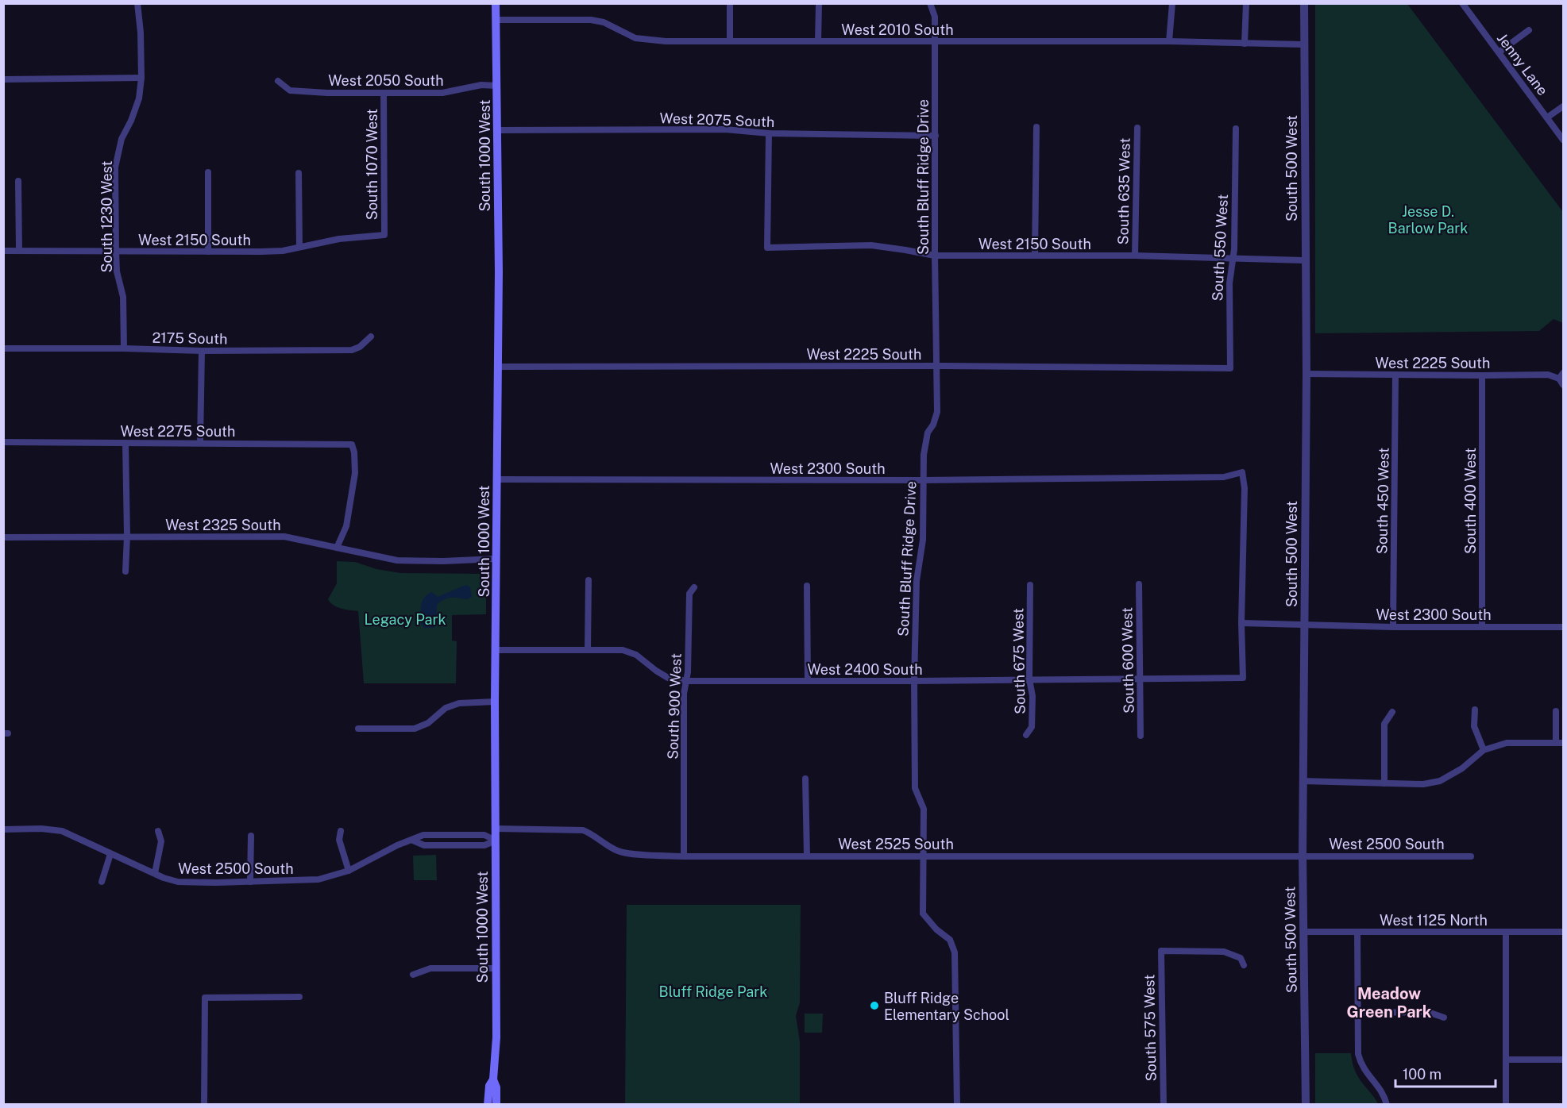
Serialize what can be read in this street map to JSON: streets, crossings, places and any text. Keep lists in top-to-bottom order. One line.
{"streets":{"main road":["South 1000 West"],"street":["West 2010 South","Jenny Lane","West 2050 South","West 2075 South","South 1070 West","South 500 West","South Bluff Ridge Drive","South 635 West","South 1230 West","West 2150 South","South 550 West","2175 South","West 2225 South","West 2275 South","West 2300 South","South 450 West","South 400 West","West 2325 South","South 600 West","South 675 West","West 2400 South","South 900 West","West 2525 South","West 2500 South","West 1125 North","South 575 West"]},"crossings":[["West 2010 South","South 1000 West"],["West 2010 South","South 500 West"],["West 2010 South","South Bluff Ridge Drive"],["West 2050 South","South 1000 West"],["West 2050 South","South 1070 West"],["West 2075 South","South 1000 West"],["West 2075 South","South Bluff Ridge Drive"],["West 2075 South","West 2150 South"],["South 1000 West","West 2225 South"],["South 1000 West","West 2300 South"],["South 1000 West","West 2325 South"],["South 1000 West","West 2400 South"],["South 1000 West","West 2525 South"],["South 1000 West","West 2500 South"],["South 1070 West","West 2150 South"],["South 500 West","West 2150 South"],["South 500 West","West 2225 South"],["South 500 West","West 2300 South"],["South 500 West","West 2525 South"],["South 500 West","West 2500 South"],["South 500 West","West 1125 North"],["South Bluff Ridge Drive","West 2150 South"],["South Bluff Ridge Drive","West 2225 South"],["South Bluff Ridge Drive","West 2300 South"],["South Bluff Ridge Drive","West 2400 South"],["South Bluff Ridge Drive","West 2525 South"],["South 635 West","West 2150 South"],["South 1230 West","West 2150 South"],["South 1230 West","2175 South"],["West 2150 South","South 550 West"],["South 550 West","West 2225 South"],["West 2225 South","South 450 West"],["West 2225 South","South 400 West"],["West 2275 South","West 2325 South"],["West 2300 South","South 450 West"],["West 2300 South","South 400 West"],["West 2300 South","West 2400 South"],["South 600 West","West 2400 South"],["South 675 West","West 2400 South"],["West 2400 South","South 900 West"],["South 900 West","West 2525 South"],["West 2525 South","West 2500 South"]],"districts":["Meadow Green Park"],"parks":["Jesse D. Barlow Park","Legacy Park","Bluff Ridge Park"],"places":["Bluff Ridge Elementary School"],"scale_bar":"100 m"}
